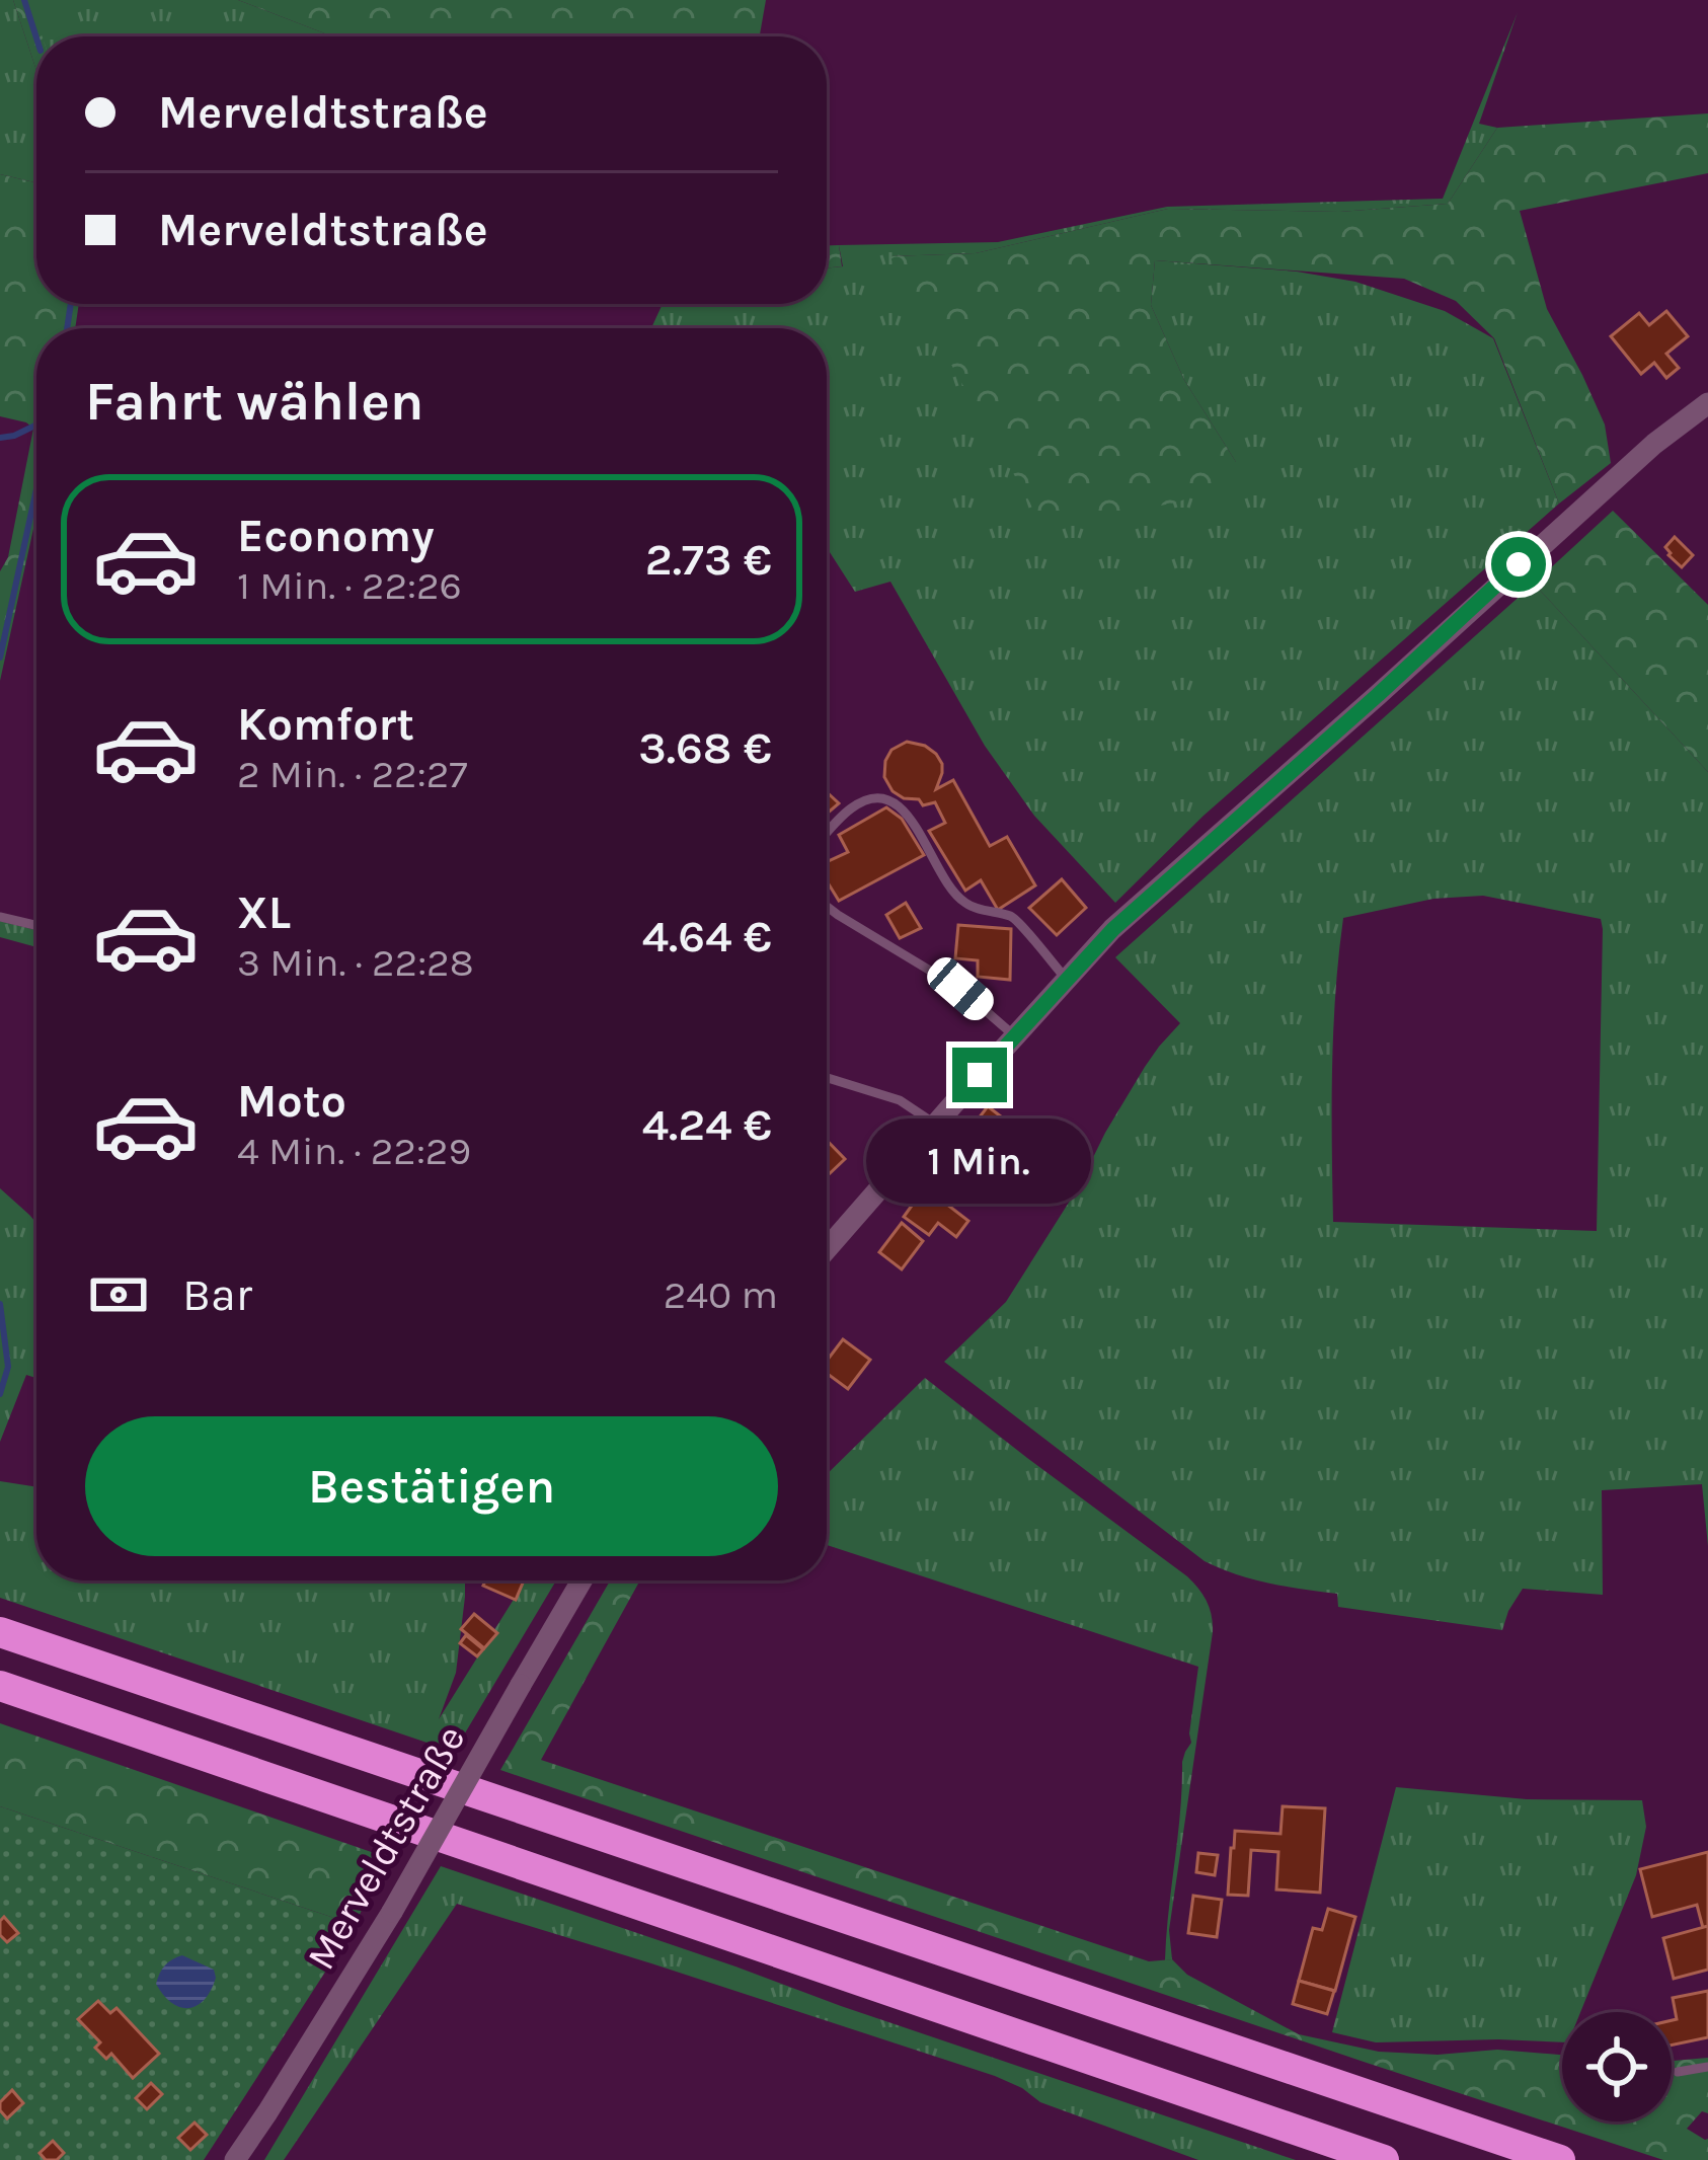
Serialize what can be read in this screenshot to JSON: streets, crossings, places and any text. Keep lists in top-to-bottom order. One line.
{"streets":{"street":["Merveldtstraße"]},"page":{"banner":["Merveldtstraße","Merveldtstraße"],"heading":"Fahrt wählen","list":[{"name":"Economy","note":"1 Min. · 22:26","value":"2.73 €"},{"name":"Komfort","note":"2 Min. · 22:27","value":"3.68 €"},{"name":"XL","note":"3 Min. · 22:28","value":"4.64 €"},{"name":"Moto","note":"4 Min. · 22:29","value":"4.24 €"}],"bubble":"1 Min.","pay":["Bar","240 m"],"buttons":"Bestätigen"}}
